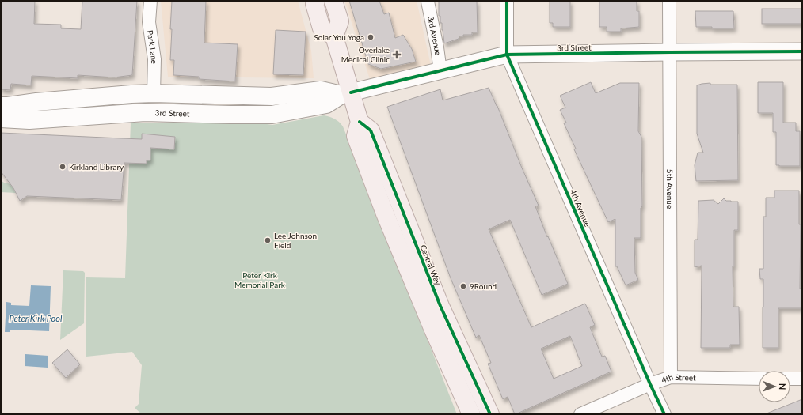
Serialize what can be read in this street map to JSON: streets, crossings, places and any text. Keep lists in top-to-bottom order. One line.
{"streets":{"main road":["3rd Street","Central Way"],"street":["3rd Avenue","Park Lane","5th Avenue","4th Avenue","4th Street"]},"crossings":[["3rd Avenue","3rd Street"],["Park Lane","3rd Street"],["3rd Street","5th Avenue"],["3rd Street","4th Avenue"],["5th Avenue","4th Street"],["4th Avenue","4th Street"]],"water":["Peter Kirk Pool"],"parks":["Peter Kirk Memorial Park"],"places":{"other":["Solar You Yoga","Kirkland Library","Lee Johnson Field","9Round"],"health":["Overlake Medical Clinic"]},"north":"right"}
